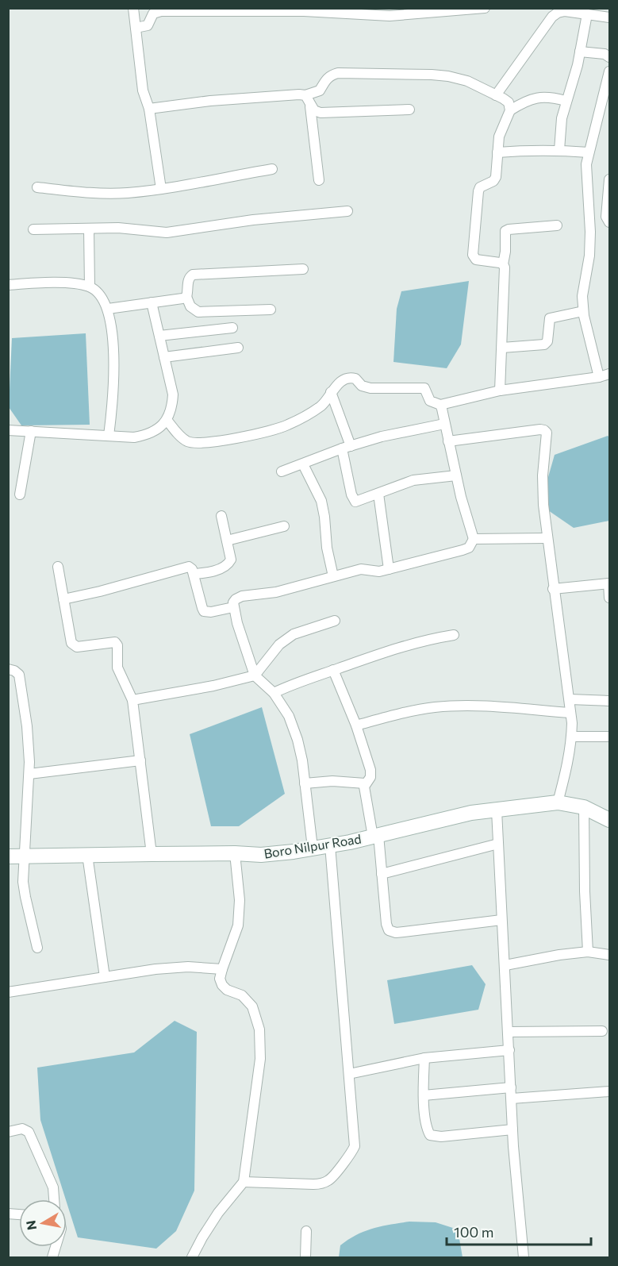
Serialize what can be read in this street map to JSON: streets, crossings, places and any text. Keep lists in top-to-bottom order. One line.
{"streets":{"street":["Boro Nilpur Road"]},"scale_bar":"100 m","north":"left"}
